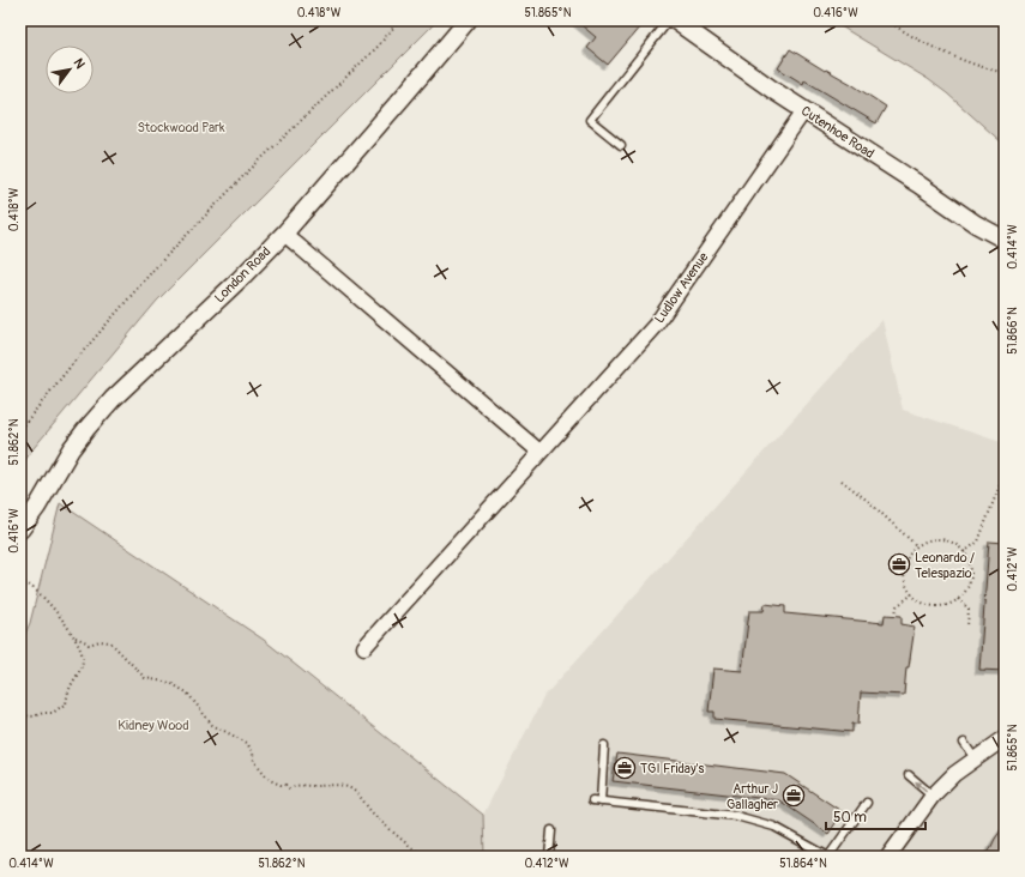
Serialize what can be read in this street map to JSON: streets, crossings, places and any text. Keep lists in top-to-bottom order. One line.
{"streets":{"street":["Cutenhoe Road","London Road","Ludlow Avenue"]},"crossings":[["Cutenhoe Road","Ludlow Avenue"]],"parks":["Stockwood Park","Kidney Wood"],"places":{"office":["Leonardo / Telespazio","TGI Friday's","Arthur J Gallagher"]},"scale_bar":"50 m","north":"top right","coordinates":["0.418°W","51.865°N","0.416°W","0.414°W","51.866°N","51.862°N","0.412°W","51.864°N"]}
